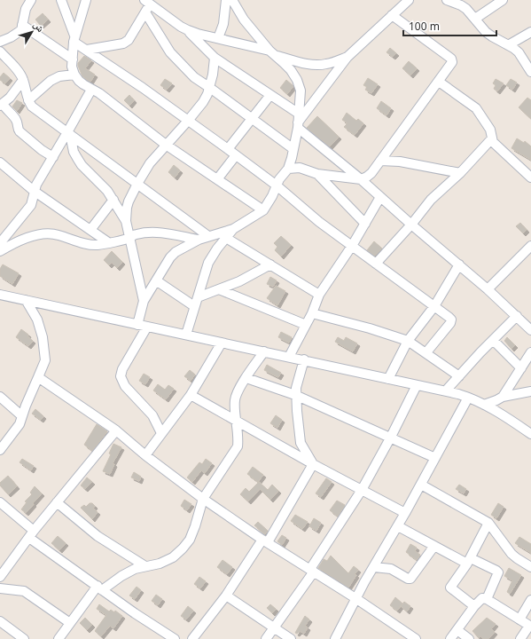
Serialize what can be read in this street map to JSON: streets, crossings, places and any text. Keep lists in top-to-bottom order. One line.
{"scale_bar":"100 m","north":"top right"}
